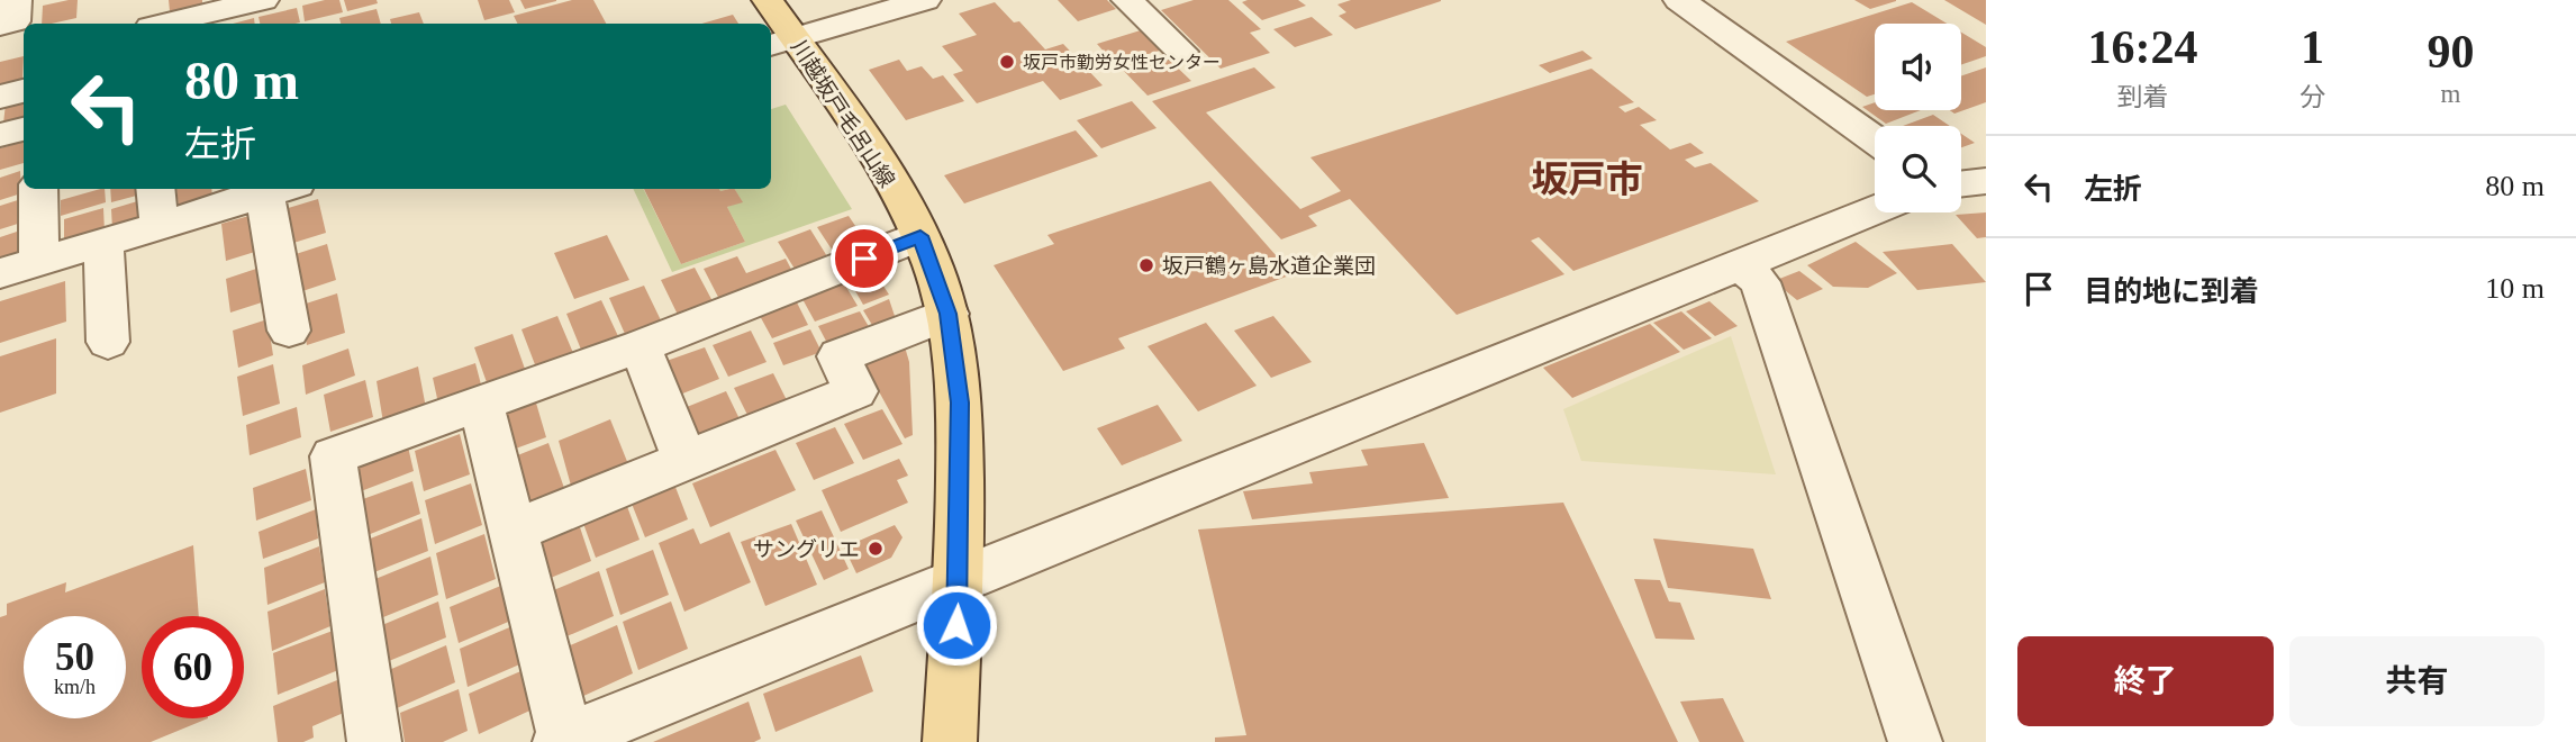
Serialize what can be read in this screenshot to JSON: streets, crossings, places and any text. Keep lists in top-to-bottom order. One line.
{"streets":{"main road":["川越坂戸毛呂山線"]},"districts":["坂戸市"],"places":["坂戸市勤労女性センター","坂戸鶴ヶ島水道企業団","サングリエ"],"page":{"eta":["16:24","到着","1","分","90","m"],"turn":["80 m","左折"],"list":[{"name":"左折","value":"80 m"},{"name":"目的地に到着","value":"10 m"}],"speed":"50 km/h","limit":"60","buttons":["終了","共有"]}}
